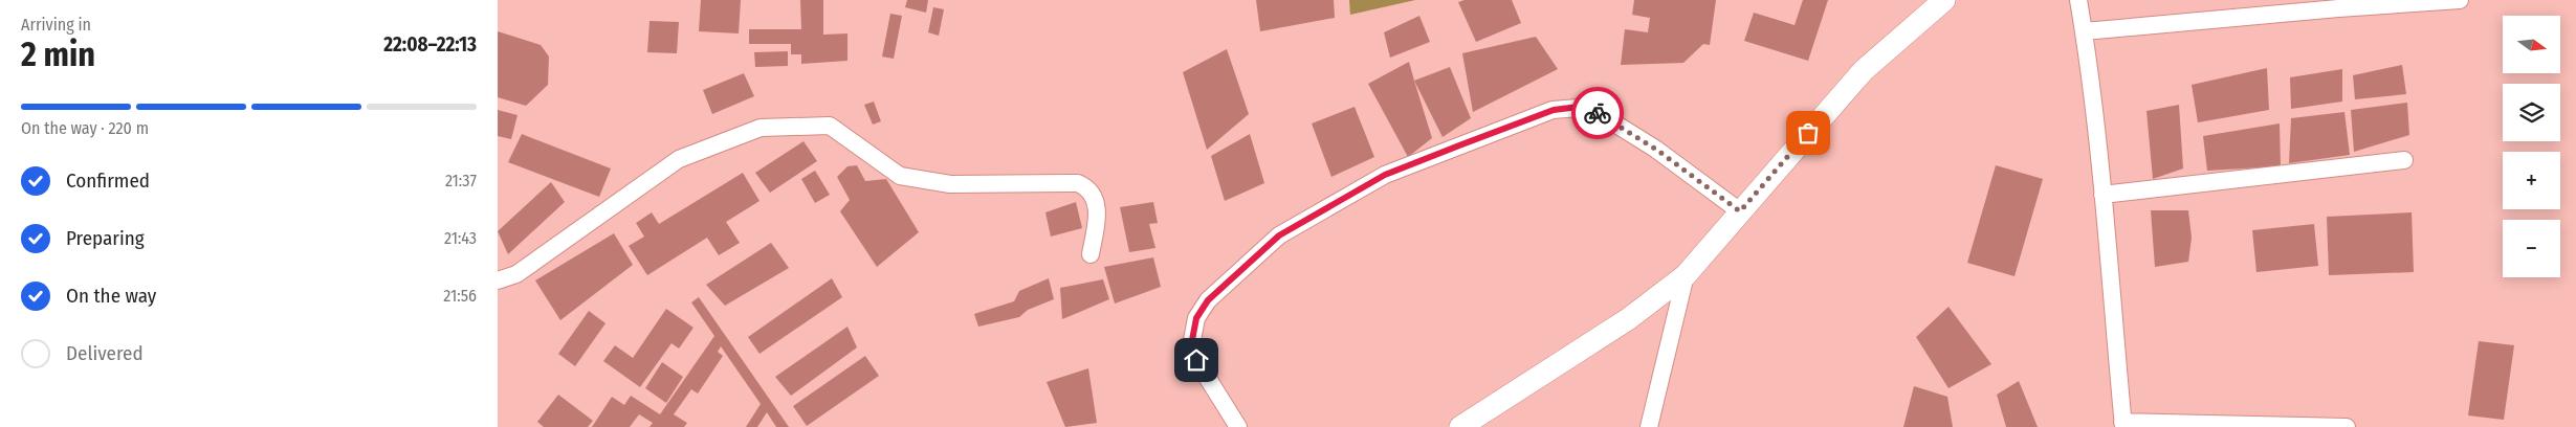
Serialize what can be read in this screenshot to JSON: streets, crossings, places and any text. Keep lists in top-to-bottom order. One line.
{"north":"right","page":{"heading":["2 min","Arriving in","22:08–22:13"],"map_buttons":["+","−"],"bar":"On the way · 220 m","list":[["Confirmed","21:37"],["Preparing","21:43"],["On the way","21:56"],"Delivered"]}}
